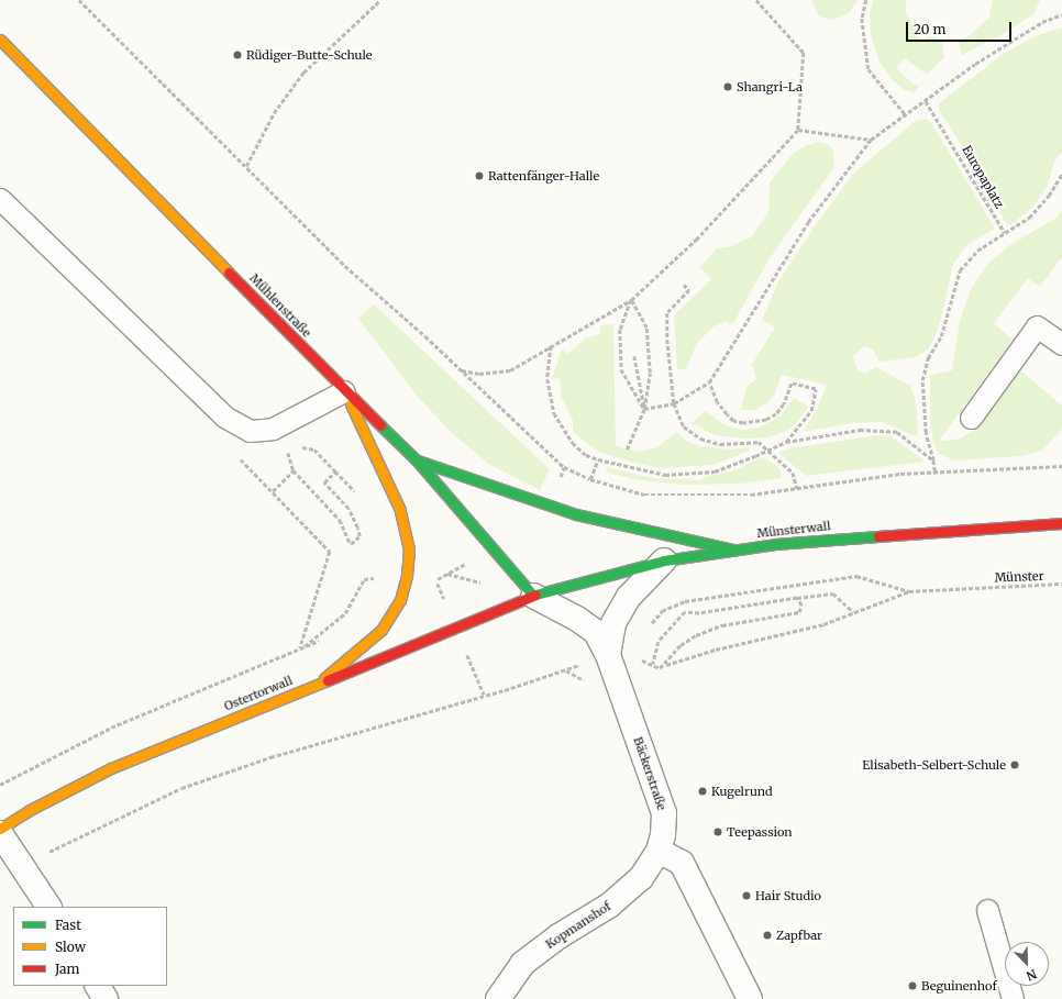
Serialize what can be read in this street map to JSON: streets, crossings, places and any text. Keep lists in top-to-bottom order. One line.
{"streets":{"main road":["Mühlenstraße","Münsterwall","Ostertorwall"],"street":["Bäckerstraße","Kopmanshof"],"path":["Europaplatz","Münster"]},"crossings":[["Mühlenstraße","Münsterwall"],["Mühlenstraße","Ostertorwall"],["Mühlenstraße","Bäckerstraße"],["Münsterwall","Ostertorwall"],["Münsterwall","Bäckerstraße"],["Ostertorwall","Bäckerstraße"],["Bäckerstraße","Kopmanshof"]],"places":["Rüdiger-Butte-Schule","Shangri-La","Rattenfänger-Halle","Elisabeth-Selbert-Schule","Kugelrund","Teepassion","Hair Studio","Zapfbar","Beguinenhof"],"legend":["Fast","Slow","Jam"],"scale_bar":"20 m","north":"bottom right"}
